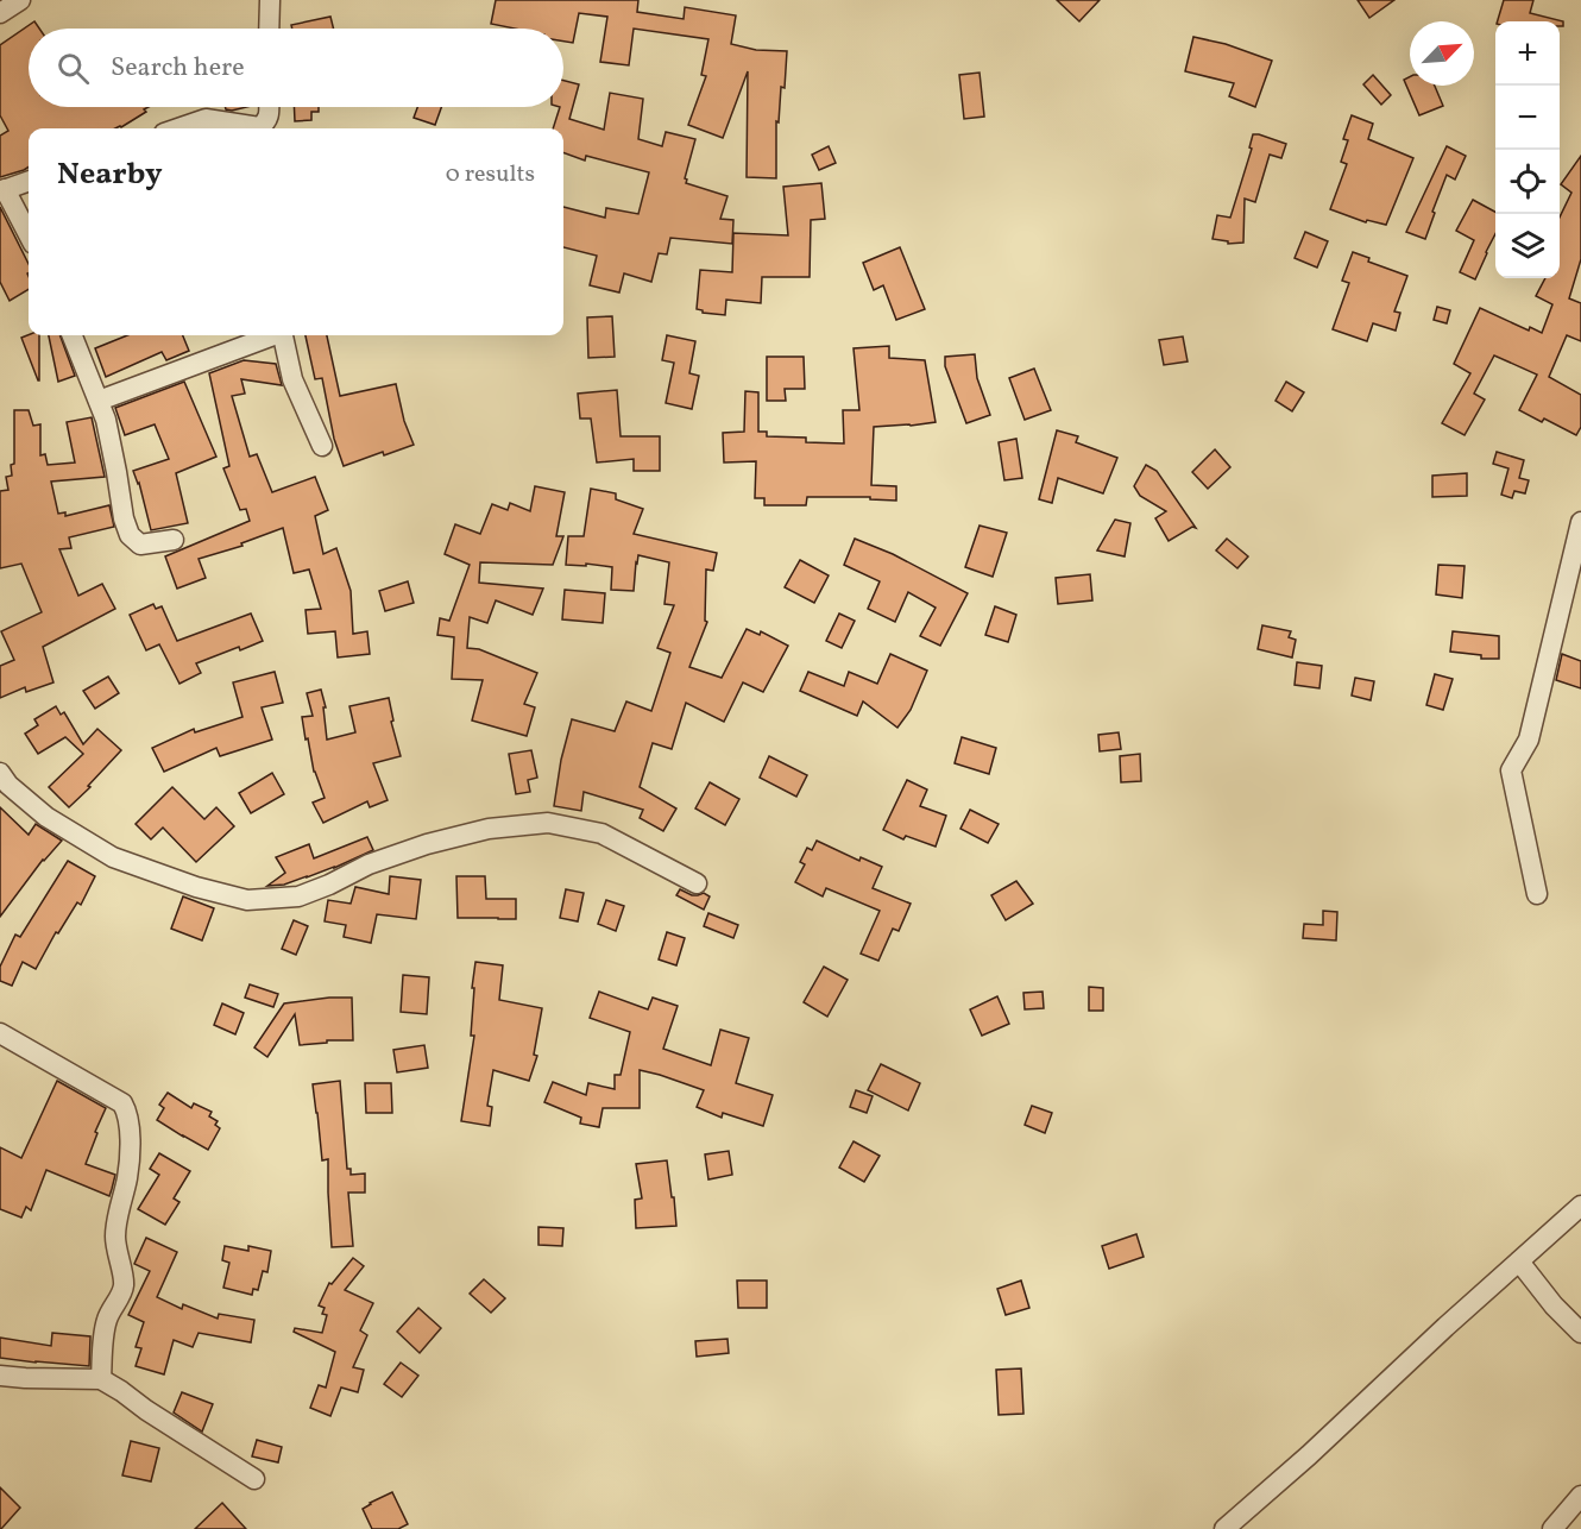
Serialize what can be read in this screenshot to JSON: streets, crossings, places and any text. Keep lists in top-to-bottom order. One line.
{"north":"top right","page":{"map_buttons":["+","−"],"search":"Search here","heading":["Nearby","0 results"]}}
